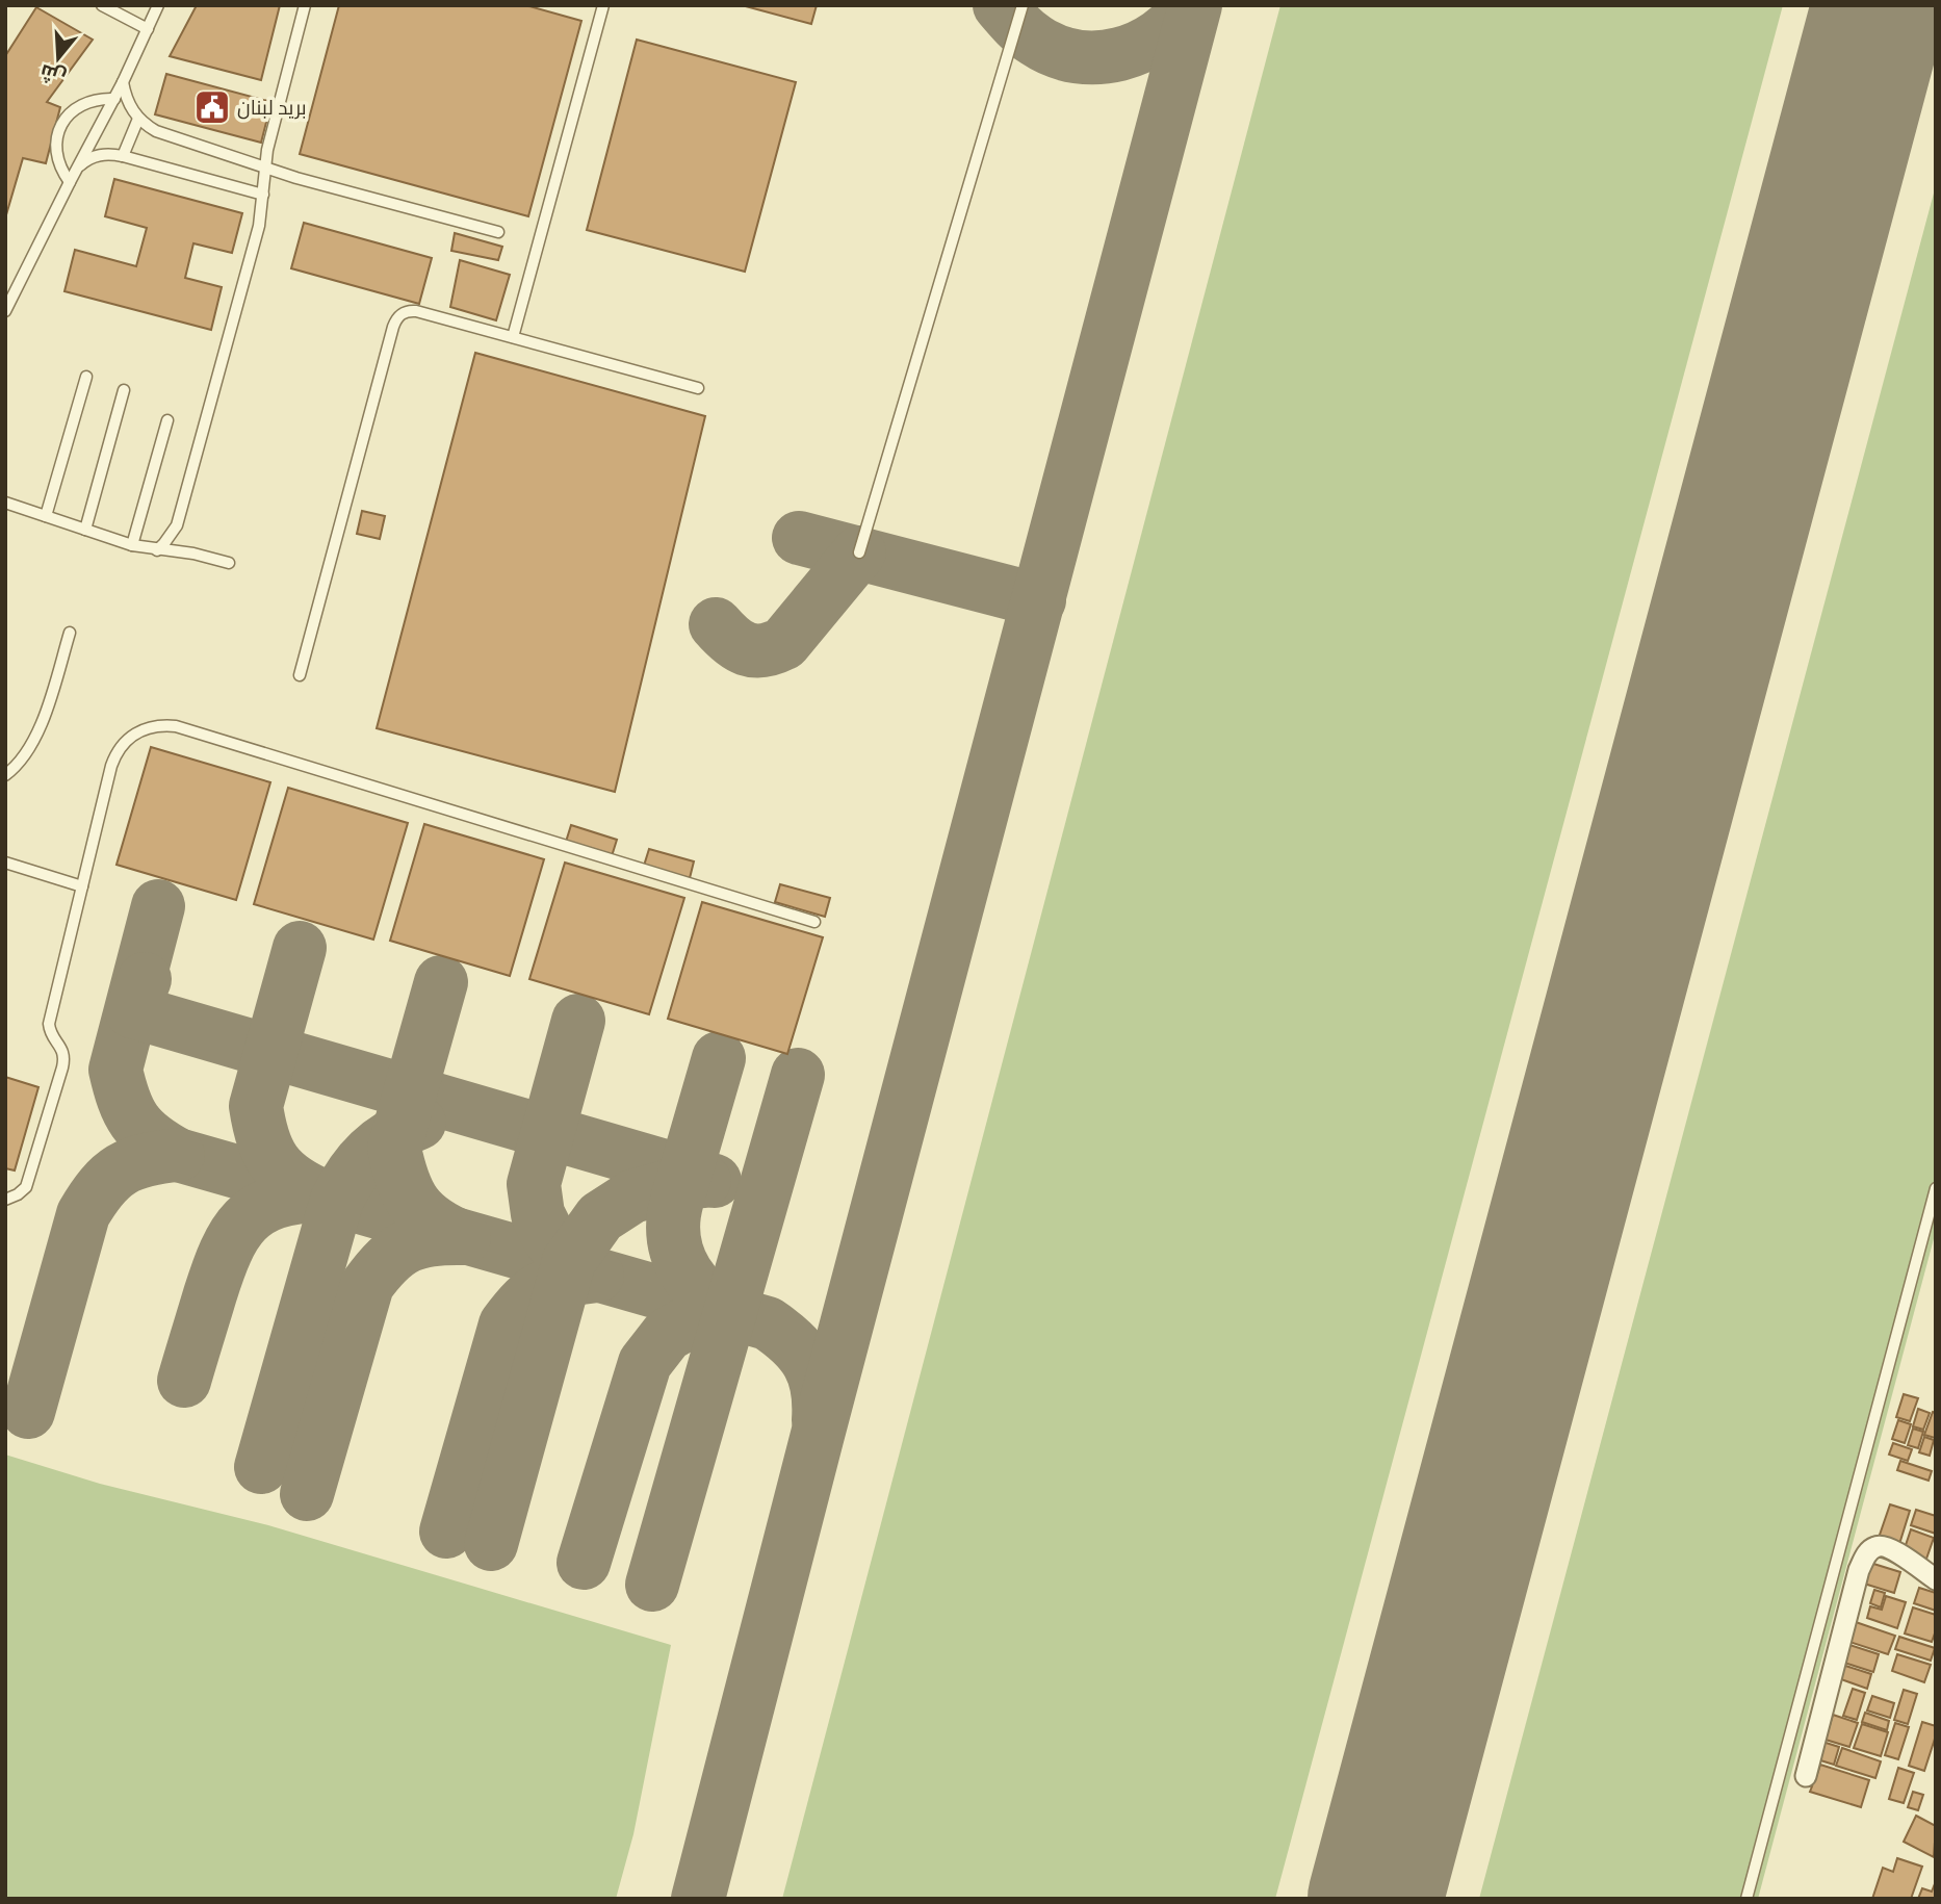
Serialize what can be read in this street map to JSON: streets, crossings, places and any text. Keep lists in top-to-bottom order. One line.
{"places":{"public building":["بريد لبنان"]},"north":"bottom"}
